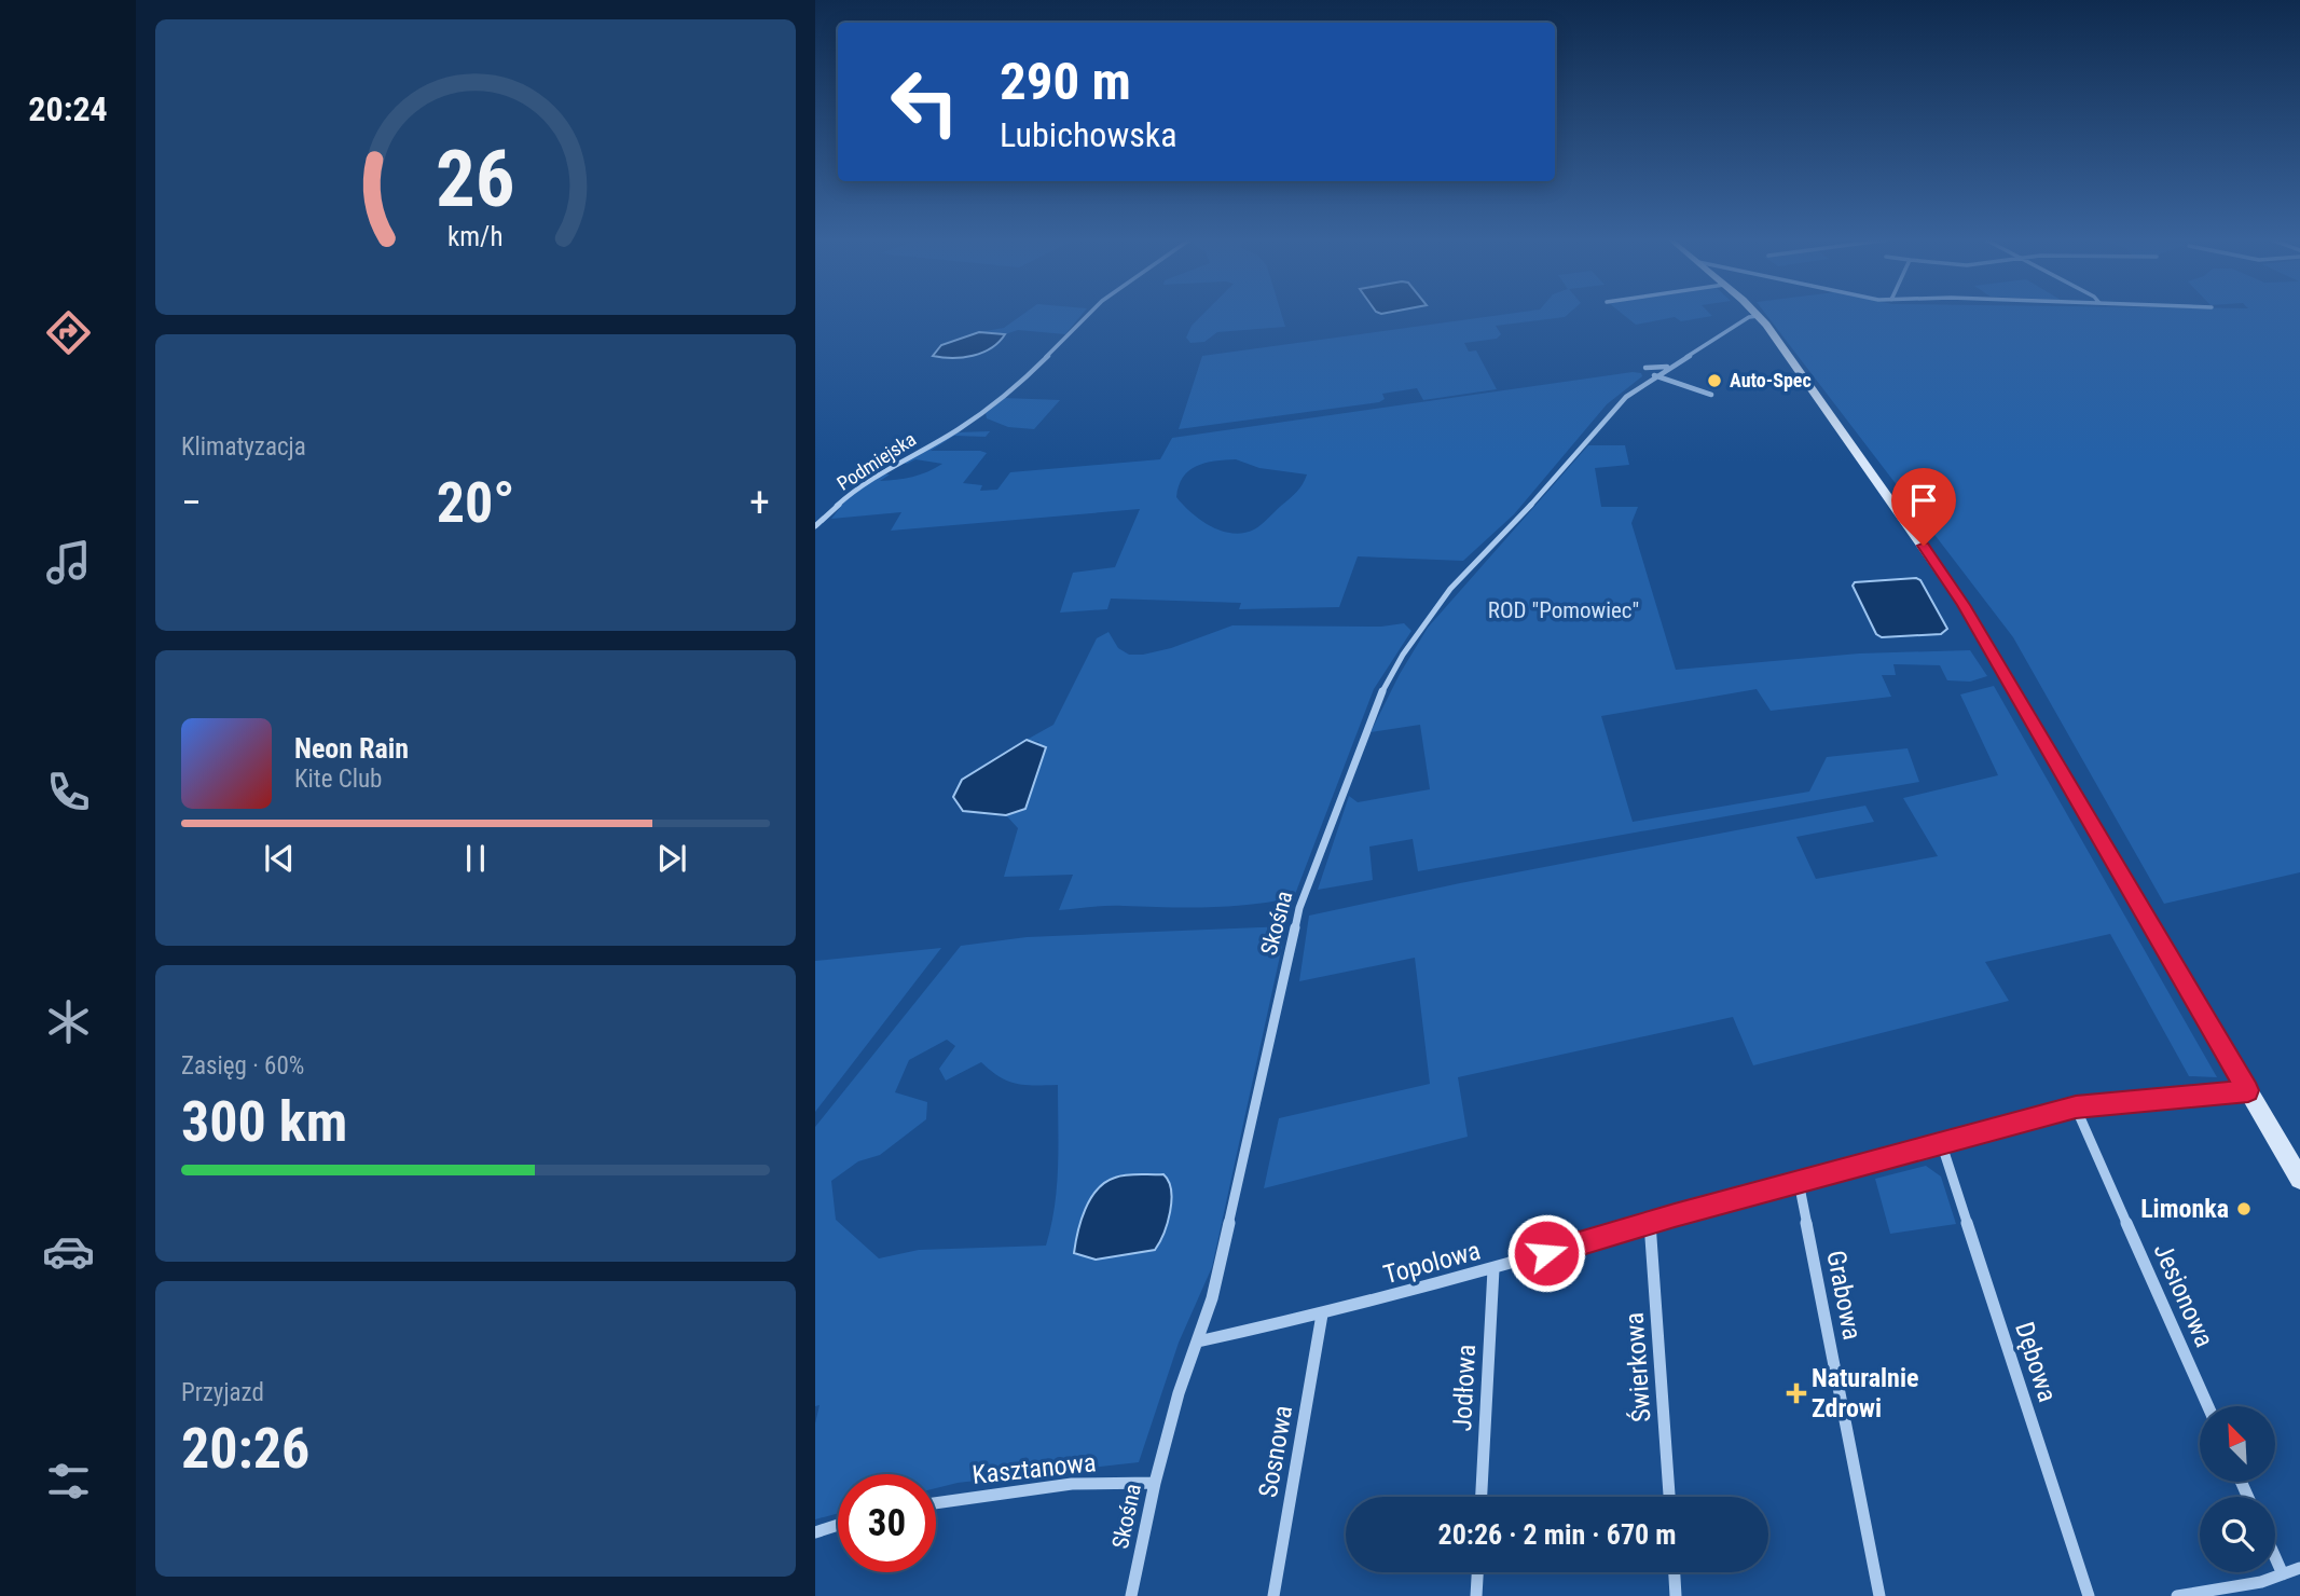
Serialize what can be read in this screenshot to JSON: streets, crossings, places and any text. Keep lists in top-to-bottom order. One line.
{"streets":{"street":["Podmiejska","Skośna","Topolowa","Grabowa","Jesionowa","Dębowa","Świerkowa","Jodłowa","Sosnowa","Kasztanowa"]},"crossings":[["Skośna","Topolowa"],["Skośna","Kasztanowa"],["Topolowa","Grabowa"],["Topolowa","Jesionowa"],["Topolowa","Dębowa"],["Topolowa","Świerkowa"],["Topolowa","Jodłowa"],["Topolowa","Sosnowa"]],"parks":["ROD \"Pomowiec\""],"places":{"other":["Auto-Spec","Limonka"],"health":["Naturalnie Zdrowi"]},"north":"top left","page":{"tabs":"20:24","turn":["290 m","Lubichowska"],"tile":["Klimatyzacja",["Zasięg · 60%","300 km"],["Przyjazd","20:26"]],"heat":["−","20°","+"],"song":["Neon Rain","Kite Club"],"limit":"30","trip":"20:26 · 2 min · 670 m","gauge":["26","km/h"]}}
